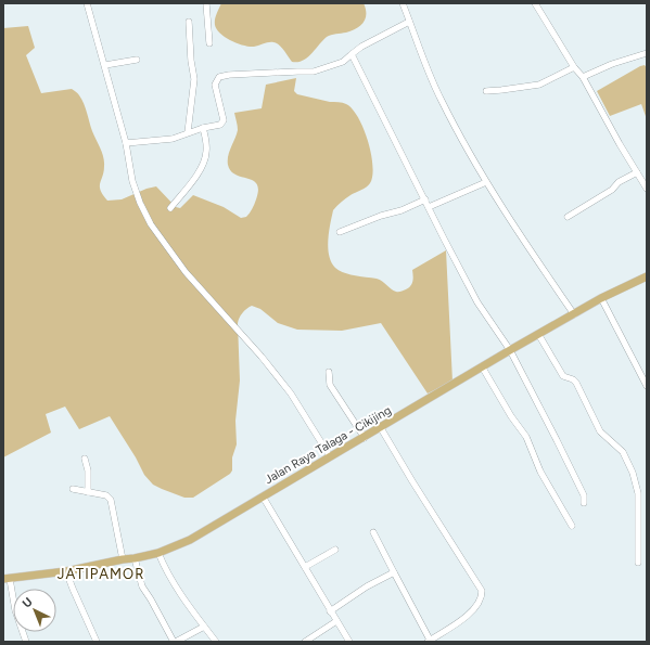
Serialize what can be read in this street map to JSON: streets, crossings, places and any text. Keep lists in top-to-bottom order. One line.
{"streets":{"main road":["Jalan Raya Talaga - Cikijing"]},"districts":["JATIPAMOR"],"north":"top left"}
